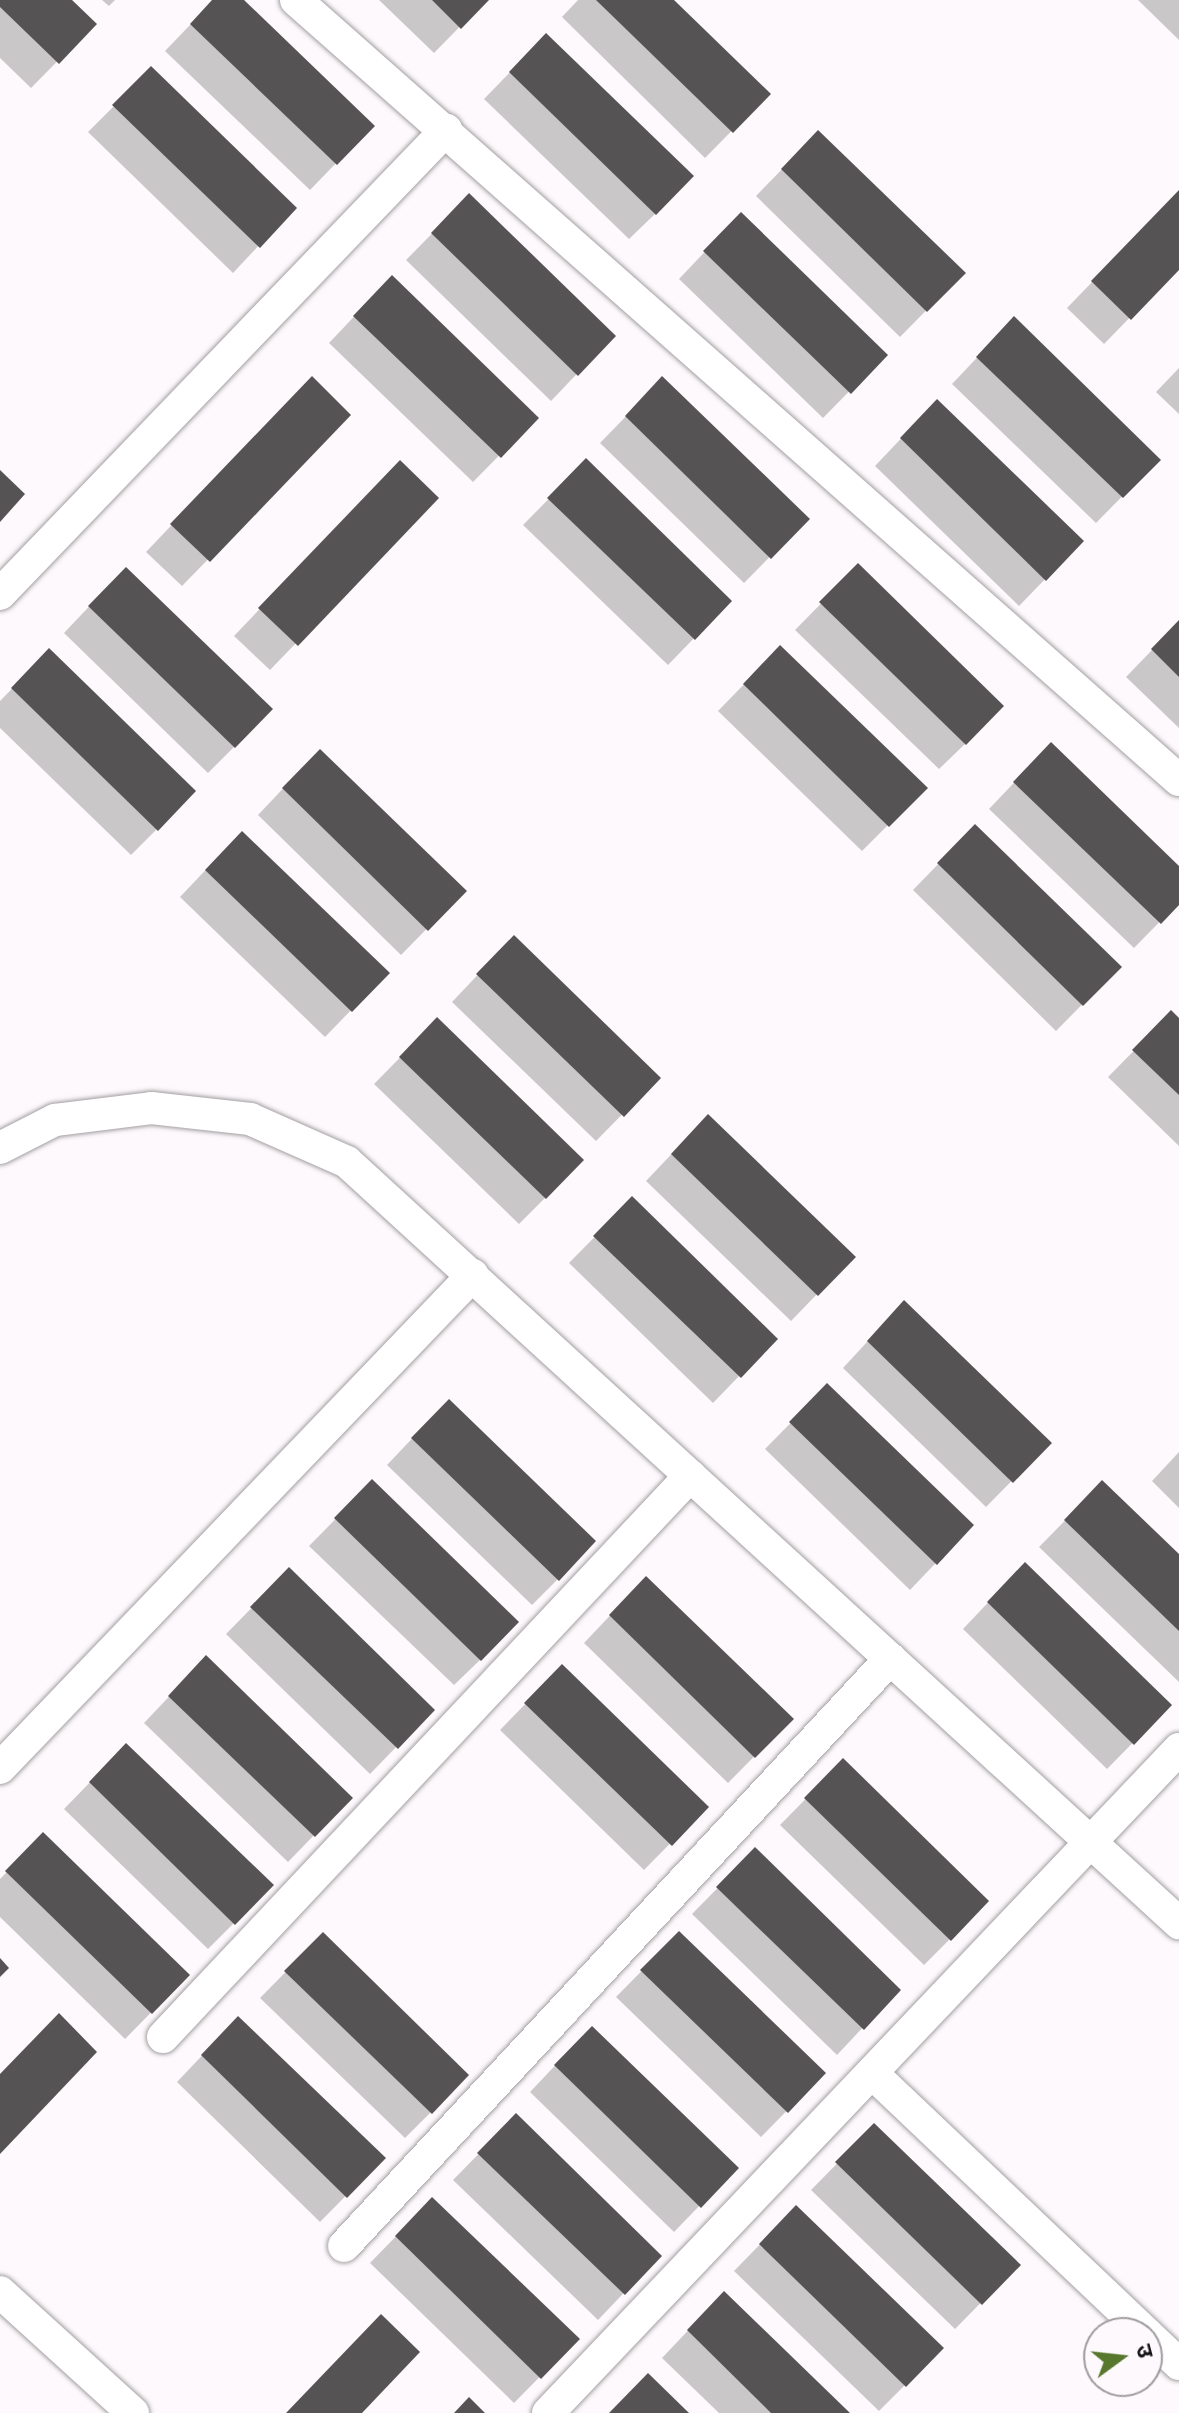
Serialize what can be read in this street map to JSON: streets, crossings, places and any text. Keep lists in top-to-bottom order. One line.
{"north":"right"}
